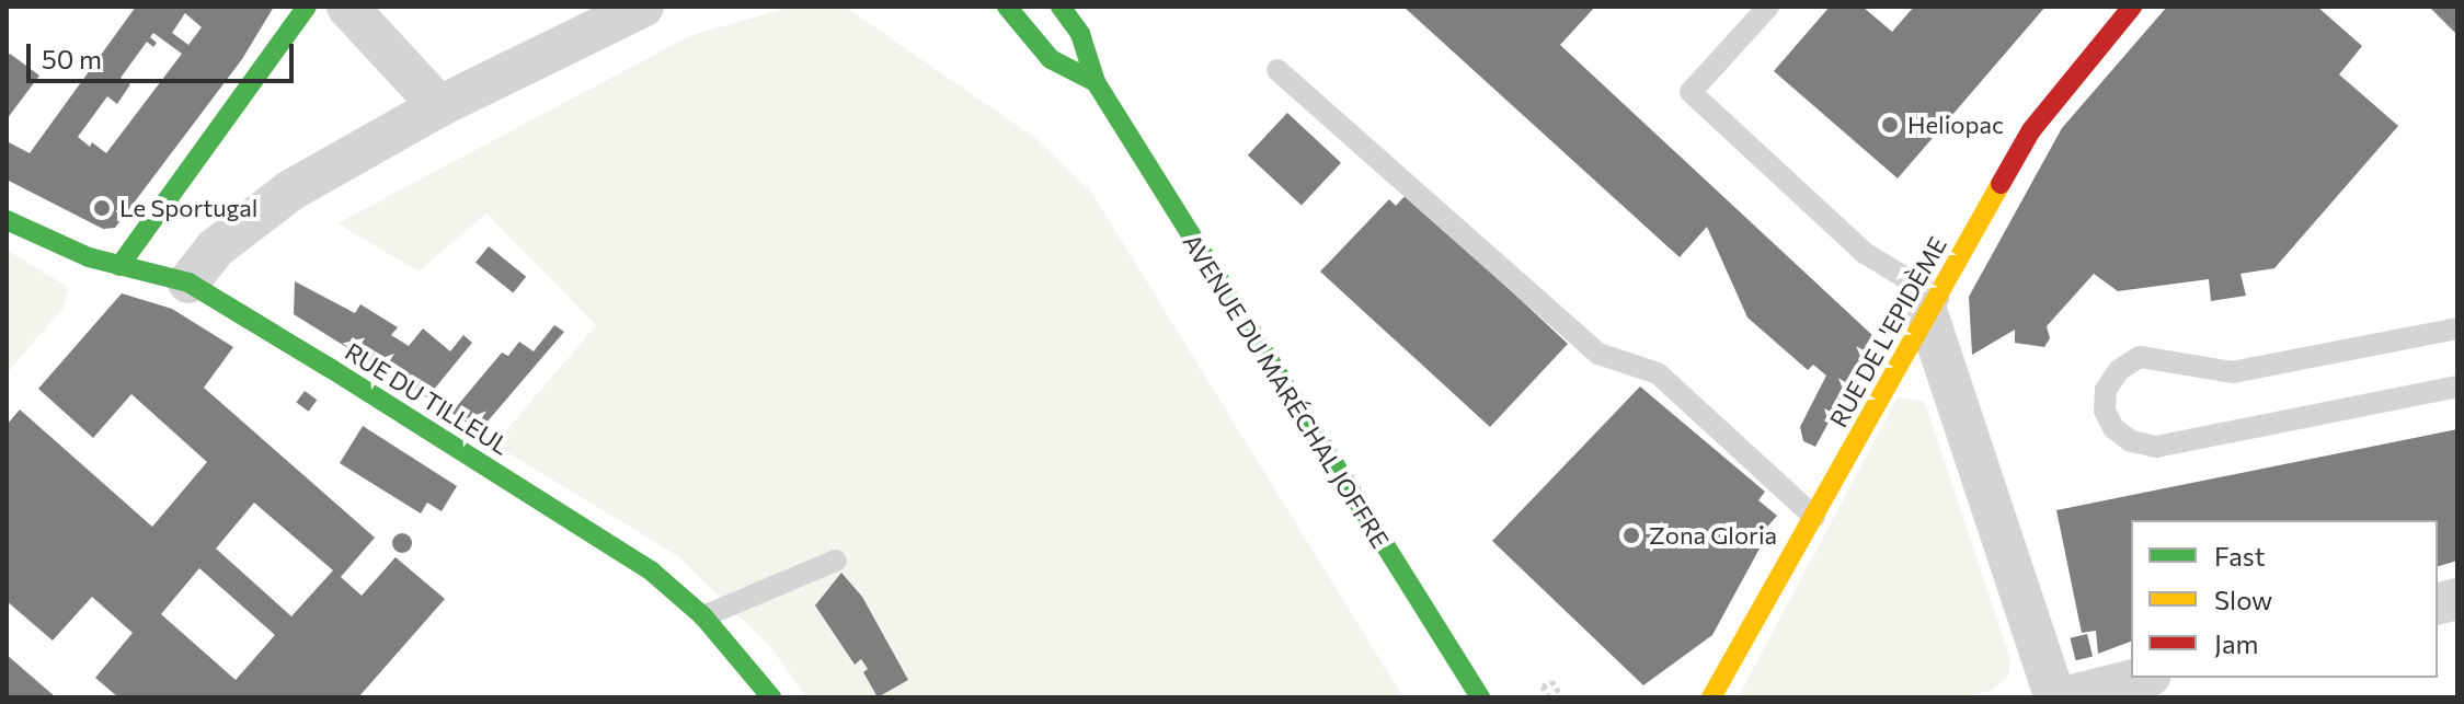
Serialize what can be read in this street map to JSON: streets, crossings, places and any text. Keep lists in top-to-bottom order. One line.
{"streets":{"street":["RUE DE L'EPIDÈME","AVENUE DU MARÉCHAL JOFFRE","RUE DU TILLEUL"]},"places":["Heliopac","Le Sportugal","Zona Gloria"],"legend":["Fast","Slow","Jam"],"scale_bar":"50 m"}
